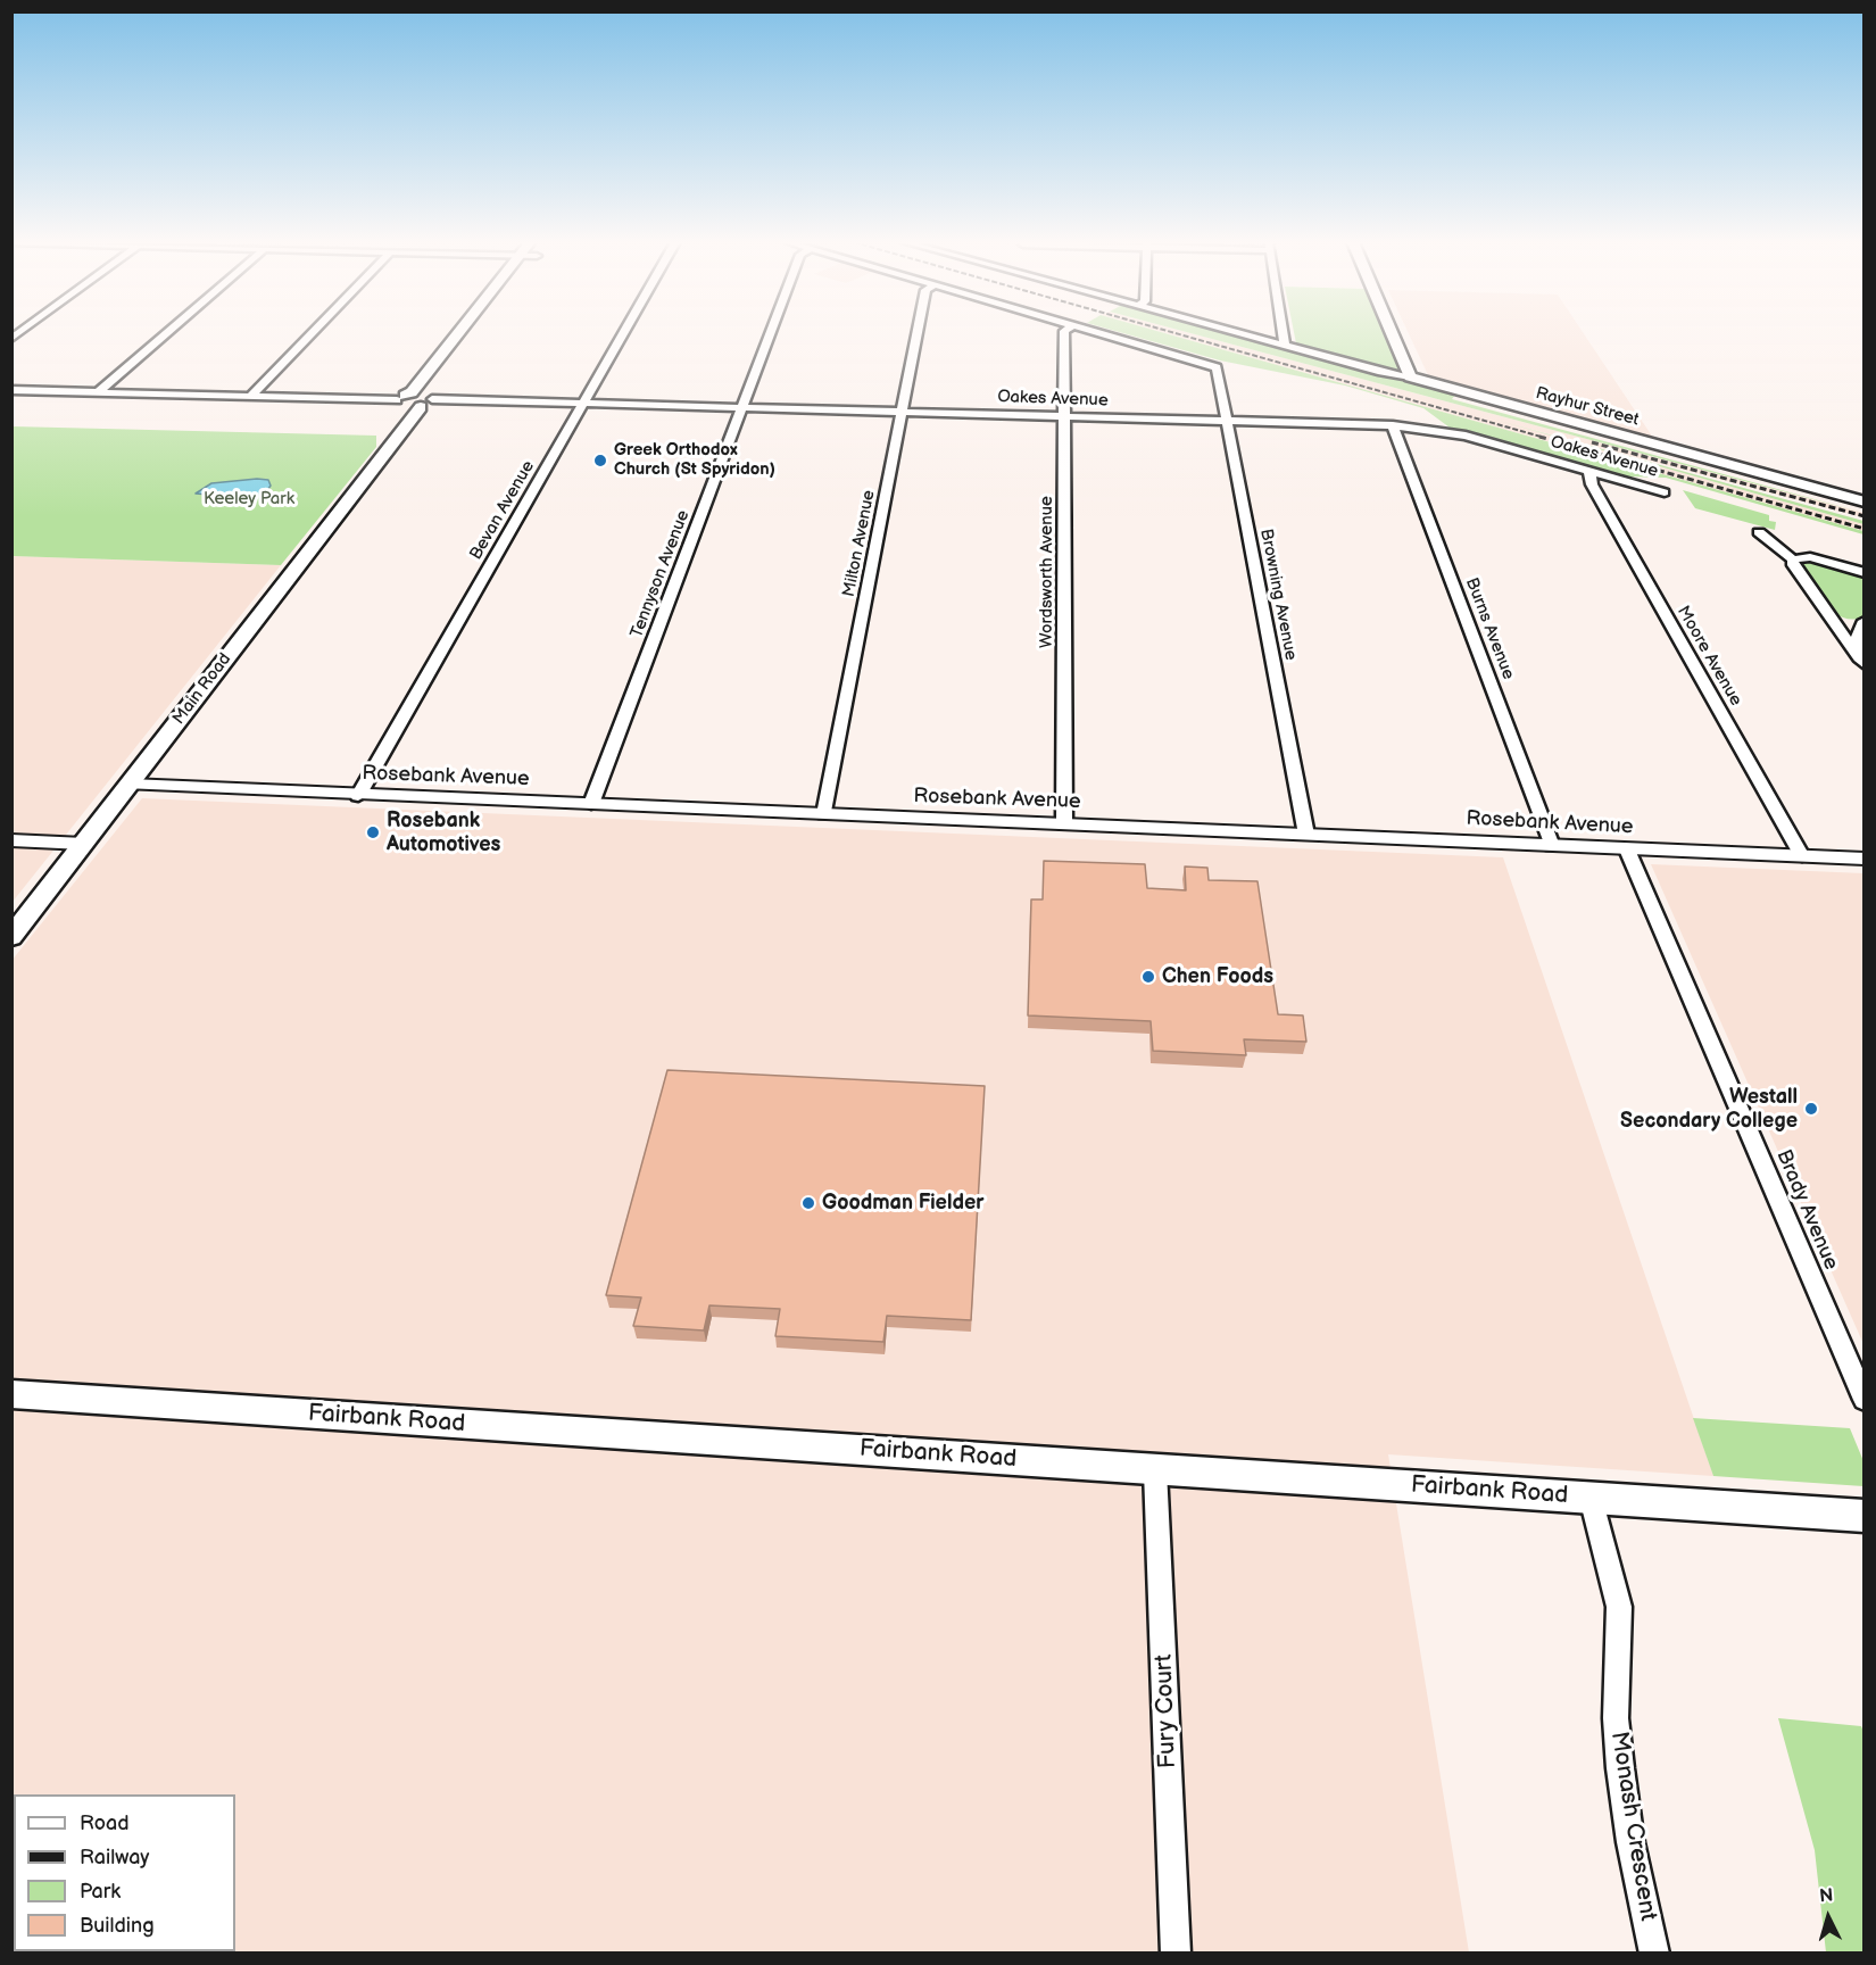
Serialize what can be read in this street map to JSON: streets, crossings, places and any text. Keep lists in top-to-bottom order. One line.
{"streets":{"main road":["Rayhur Street","Main Road","Fairbank Road"],"street":["Oakes Avenue","Bevan Avenue","Milton Avenue","Wordsworth Avenue","Tennyson Avenue","Browning Avenue","Burns Avenue","Moore Avenue","Rosebank Avenue","Brady Avenue","Fury Court","Monash Crescent"]},"crossings":[["Oakes Avenue","Bevan Avenue"],["Oakes Avenue","Milton Avenue"],["Oakes Avenue","Wordsworth Avenue"],["Oakes Avenue","Tennyson Avenue"],["Oakes Avenue","Browning Avenue"],["Oakes Avenue","Burns Avenue"],["Oakes Avenue","Moore Avenue"],["Oakes Avenue","Main Road"],["Bevan Avenue","Rosebank Avenue"],["Milton Avenue","Rosebank Avenue"],["Wordsworth Avenue","Rosebank Avenue"],["Tennyson Avenue","Rosebank Avenue"],["Browning Avenue","Rosebank Avenue"],["Burns Avenue","Rosebank Avenue"],["Moore Avenue","Rosebank Avenue"],["Main Road","Rosebank Avenue"],["Rosebank Avenue","Brady Avenue"],["Fairbank Road","Fury Court"],["Fairbank Road","Monash Crescent"]],"parks":["Keeley Park"],"places":["Greek Orthodox Church (St Spyridon)","Rosebank Automotives","Chen Foods","Westall Secondary College","Goodman Fielder"],"legend":["Road","Railway","Park","Building"],"north":"top"}
